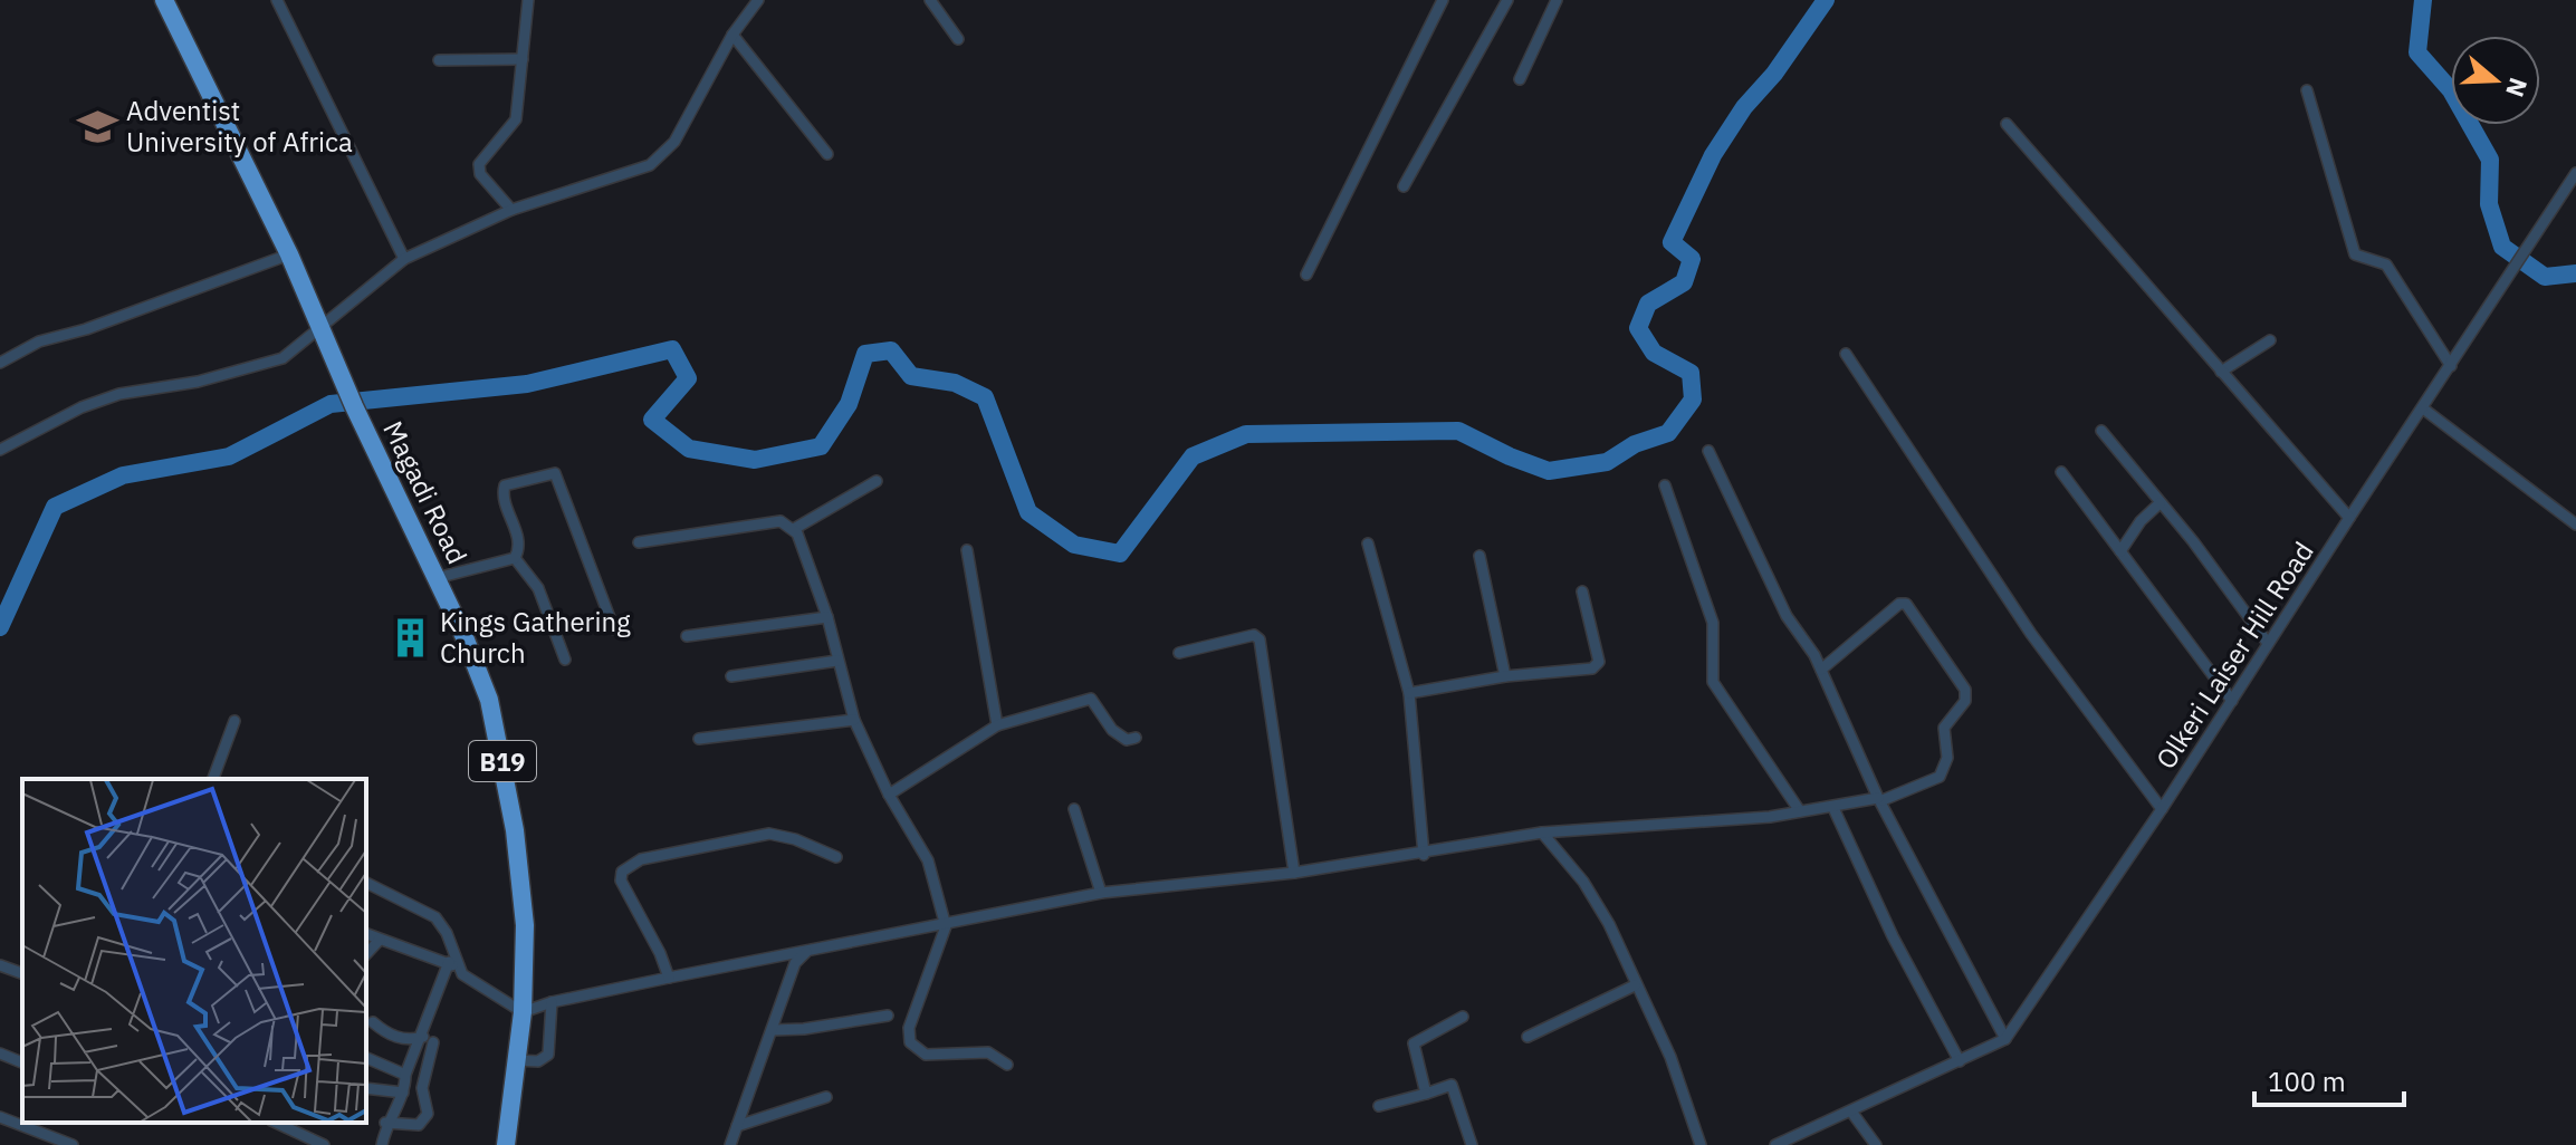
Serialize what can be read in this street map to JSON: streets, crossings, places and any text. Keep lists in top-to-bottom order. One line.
{"streets":{"highway":["Magadi Road","B19"],"street":["Olkeri Laiser Hill Road"]},"places":{"school or university":["Adventist University of Africa"],"building":["Kings Gathering Church"]},"scale_bar":"100 m","north":"right"}
